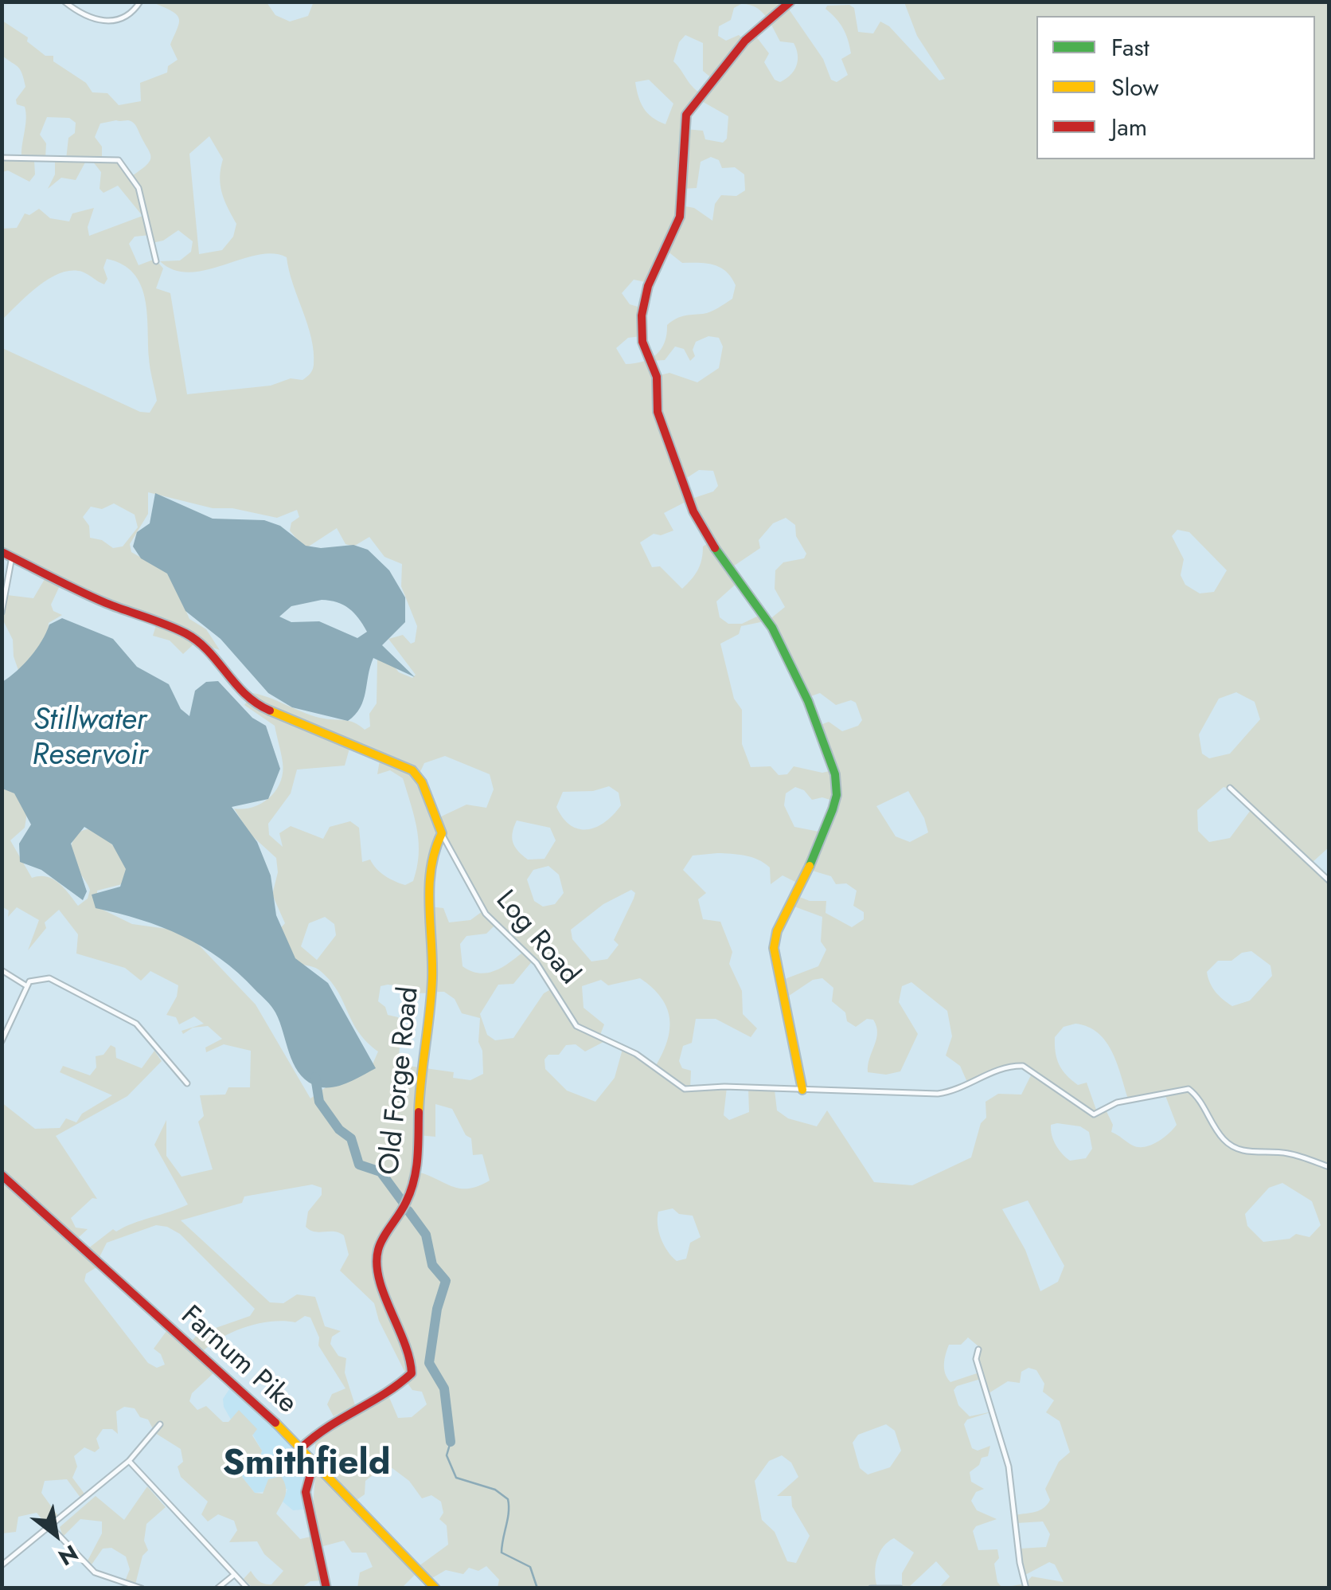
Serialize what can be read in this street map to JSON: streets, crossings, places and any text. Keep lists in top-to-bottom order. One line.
{"streets":{"street":["Log Road","Old Forge Road","Farnum Pike"]},"crossings":[["Log Road","Old Forge Road"],["Old Forge Road","Farnum Pike"]],"districts":["Smithfield"],"water":["Stillwater Reservoir"],"legend":["Fast","Slow","Jam"],"north":"bottom right"}
